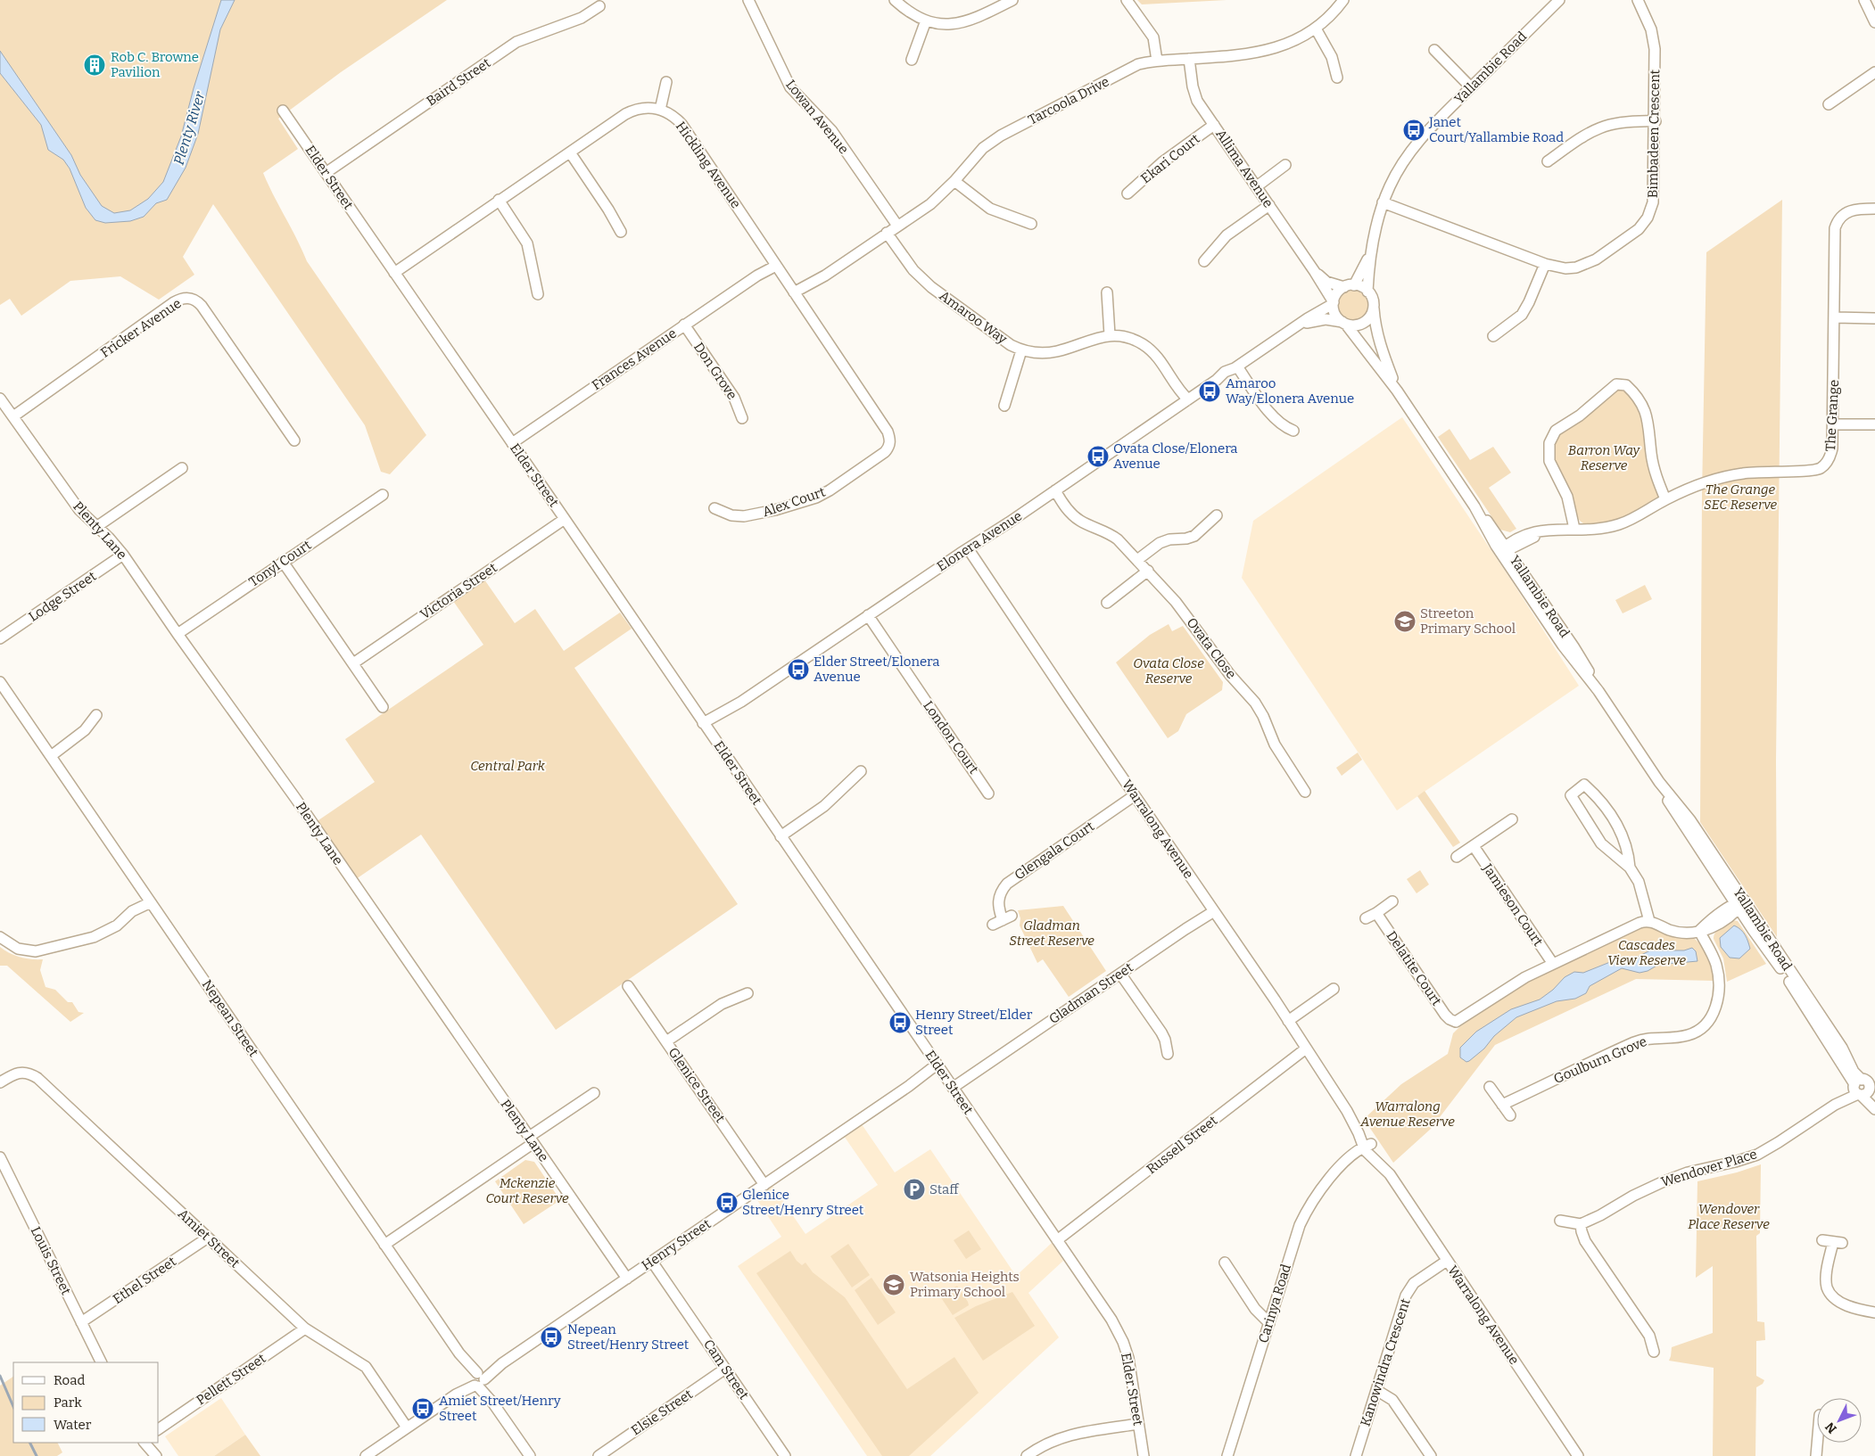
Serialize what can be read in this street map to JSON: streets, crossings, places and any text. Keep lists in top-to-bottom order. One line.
{"streets":{"street":["Yallambie Road","Baird Street","Tarcoola Drive","Lowan Avenue","Bimbadeen Crescent","Ekari Court","Hickling Avenue","Allima Avenue","Elder Street","Amaroo Way","Fricker Avenue","Frances Avenue","Don Grove","The Grange","Alex Court","Plenty Lane","Elonera Avenue","Tonyl Court","Victoria Street","Lodge Street","Ovata Close","London Court","Warralong Avenue","Glengala Court","Jamieson Court","Delatite Court","Gladman Street","Nepean Street","Goulburn Grove","Glenice Street","Russell Street","Wendover Place","Amiet Street","Henry Street","Louis Street","Ethel Street","Carinya Road","Kanowindra Crescent","Cam Street","Pellett Street","Elsie Street"]},"crossings":[["Yallambie Road","Bimbadeen Crescent"],["Yallambie Road","Allima Avenue"],["Yallambie Road","The Grange"],["Yallambie Road","Elonera Avenue"],["Yallambie Road","Wendover Place"],["Baird Street","Elder Street"],["Tarcoola Drive","Lowan Avenue"],["Tarcoola Drive","Hickling Avenue"],["Tarcoola Drive","Allima Avenue"],["Tarcoola Drive","Amaroo Way"],["Ekari Court","Allima Avenue"],["Hickling Avenue","Elder Street"],["Hickling Avenue","Frances Avenue"],["Hickling Avenue","Alex Court"],["Allima Avenue","Elonera Avenue"],["Elder Street","Frances Avenue"],["Elder Street","Elonera Avenue"],["Elder Street","Victoria Street"],["Elder Street","Gladman Street"],["Elder Street","Russell Street"],["Elder Street","Henry Street"],["Amaroo Way","Elonera Avenue"],["Fricker Avenue","Plenty Lane"],["Frances Avenue","Don Grove"],["Plenty Lane","Tonyl Court"],["Plenty Lane","Lodge Street"],["Plenty Lane","Henry Street"],["Elonera Avenue","Ovata Close"],["Elonera Avenue","London Court"],["Elonera Avenue","Warralong Avenue"],["Warralong Avenue","Glengala Court"],["Warralong Avenue","Gladman Street"],["Warralong Avenue","Russell Street"],["Warralong Avenue","Carinya Road"],["Warralong Avenue","Kanowindra Crescent"],["Jamieson Court","Delatite Court"],["Nepean Street","Henry Street"],["Glenice Street","Henry Street"],["Amiet Street","Henry Street"],["Amiet Street","Ethel Street"],["Amiet Street","Pellett Street"],["Henry Street","Cam Street"],["Louis Street","Ethel Street"],["Cam Street","Elsie Street"]],"water":["Plenty River"],"parks":["Barron Way Reserve","The Grange SEC Reserve","Ovata Close Reserve","Central Park","Gladman Street Reserve","Cascades View Reserve","Warralong Avenue Reserve","Mckenzie Court Reserve","Wendover Place Reserve"],"places":{"building":["Rob C. Browne Pavilion"],"bus stop":["Janet Court/Yallambie Road","Amaroo Way/Elonera Avenue","Ovata Close/Elonera Avenue","Elder Street/Elonera Avenue","Henry Street/Elder Street","Glenice Street/Henry Street","Nepean Street/Henry Street","Amiet Street/Henry Street"],"school or university":["Streeton Primary School","Watsonia Heights Primary School"],"parking":["Staff"]},"legend":["Road","Park","Water"],"north":"bottom left"}
